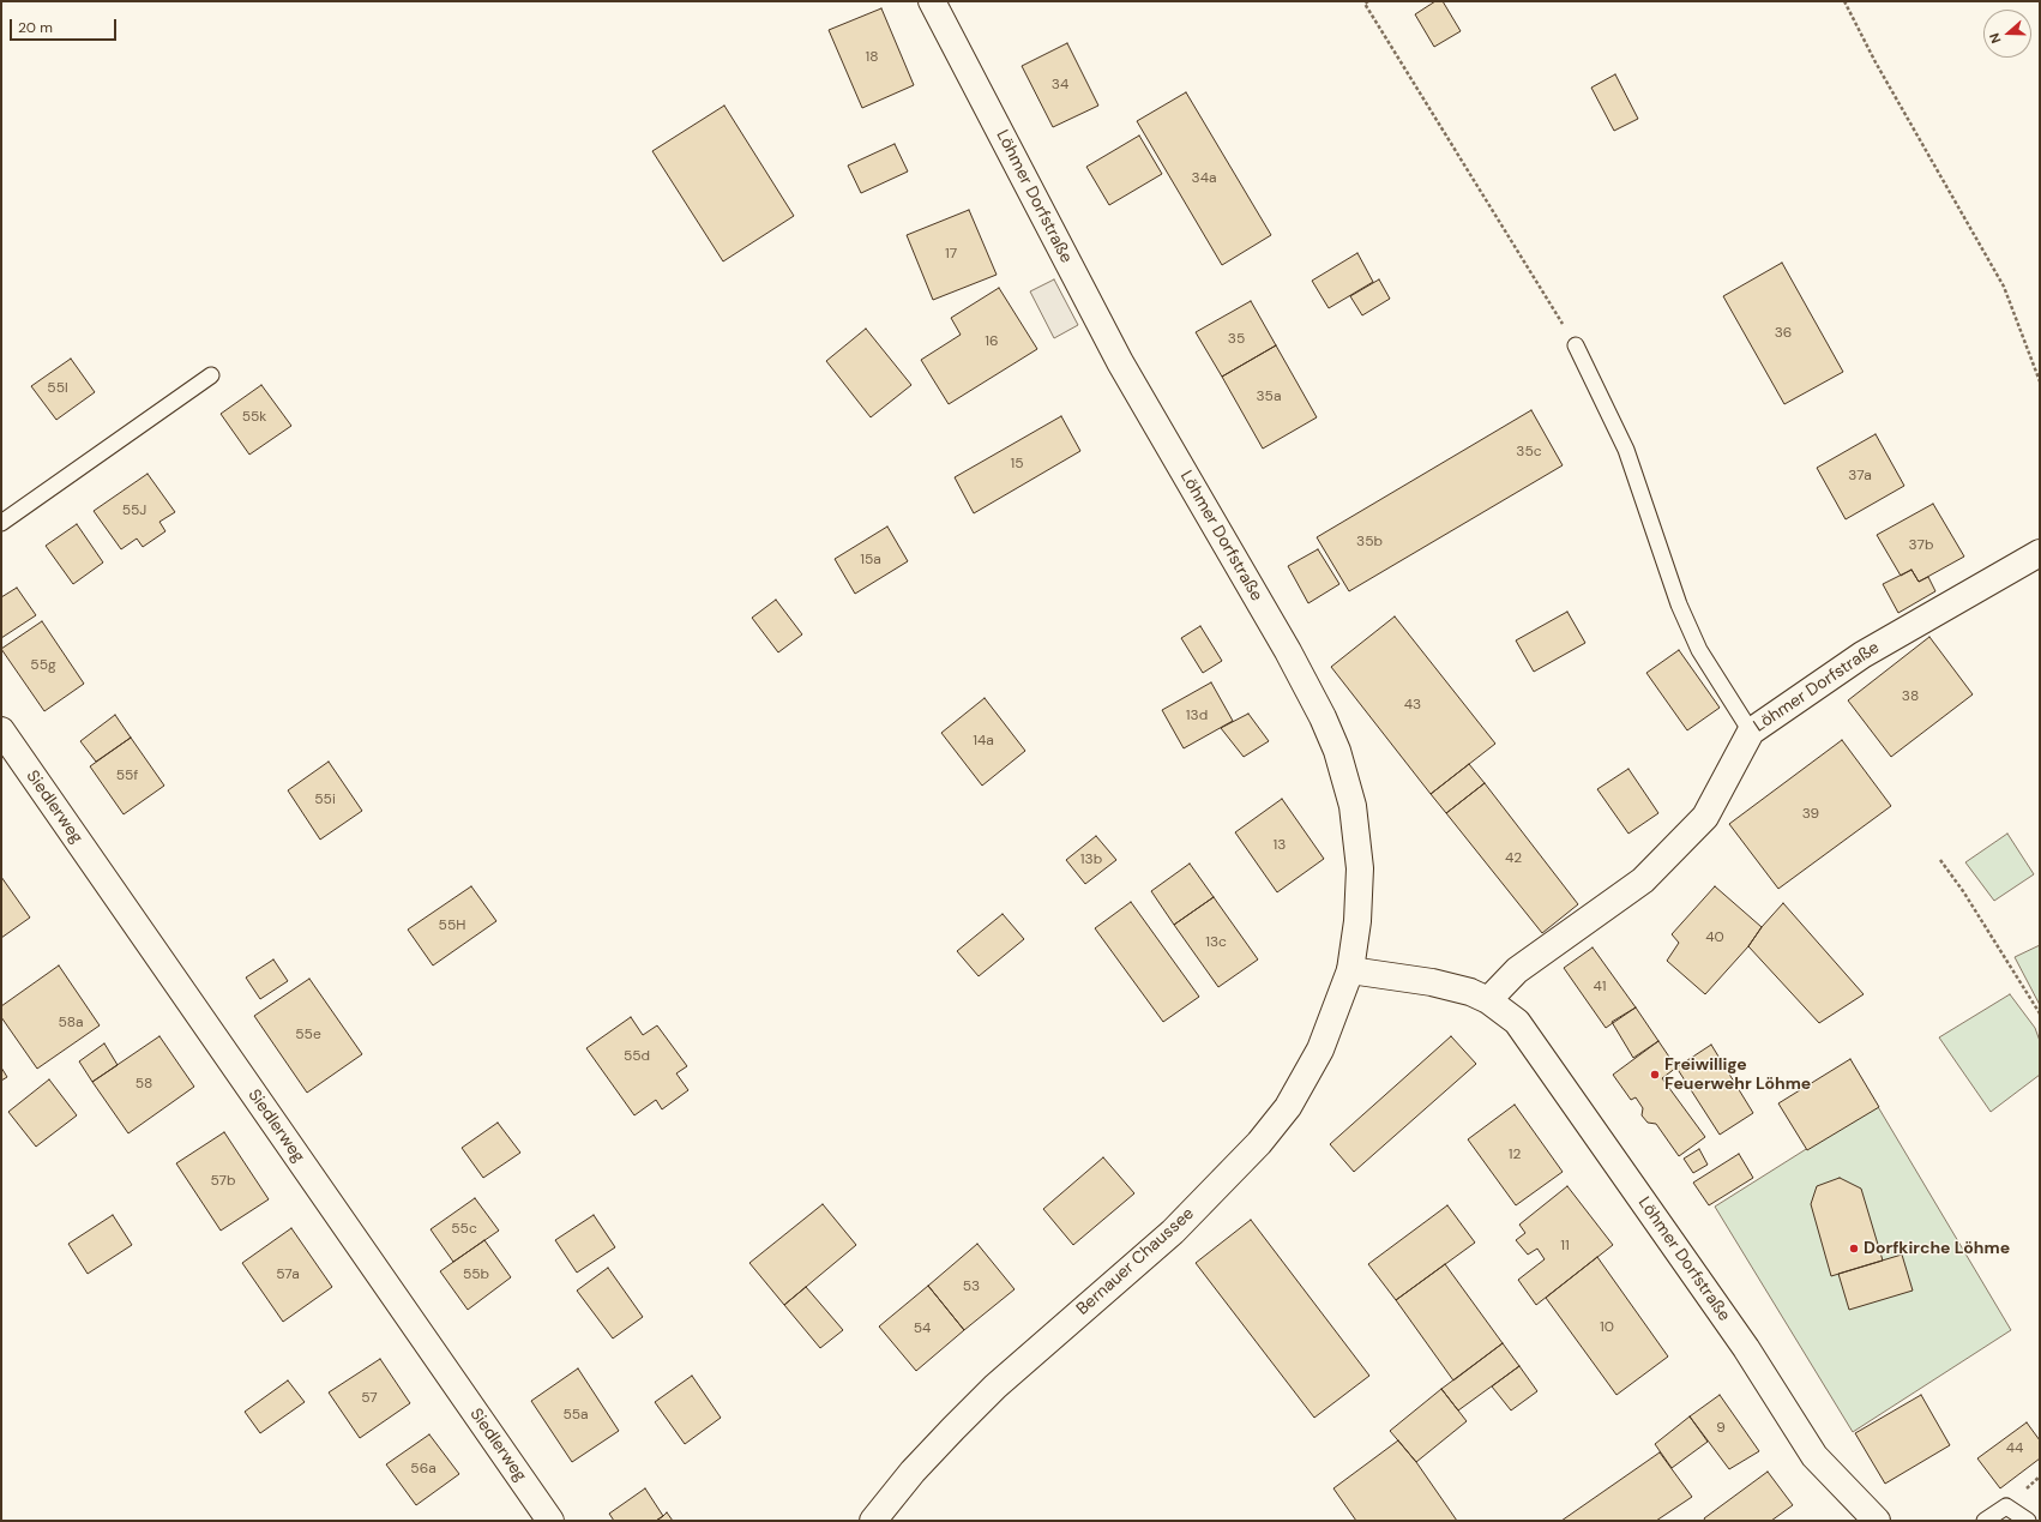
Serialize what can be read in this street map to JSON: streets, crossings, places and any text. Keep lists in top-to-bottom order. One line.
{"streets":{"street":["Löhmer Dorfstraße","Siedlerweg","Bernauer Chaussee"]},"crossings":[["Löhmer Dorfstraße","Bernauer Chaussee"]],"places":["Freiwillige Feuerwehr Löhme","Dorfkirche Löhme"],"house_numbers":["18","34","34a","17","36","35","16","55l","35a","55k","35c","15","37a","55J","35b","37b","15a","55g","38","43","13d","14a","55f","55i","39","13","42","13b","55H","40","13c","41","58a","55e","55d","58","12","57b","55c","11","57a","55b","53","10","54","57","55a","9","44","56a"],"scale_bar":"20 m","north":"left"}
